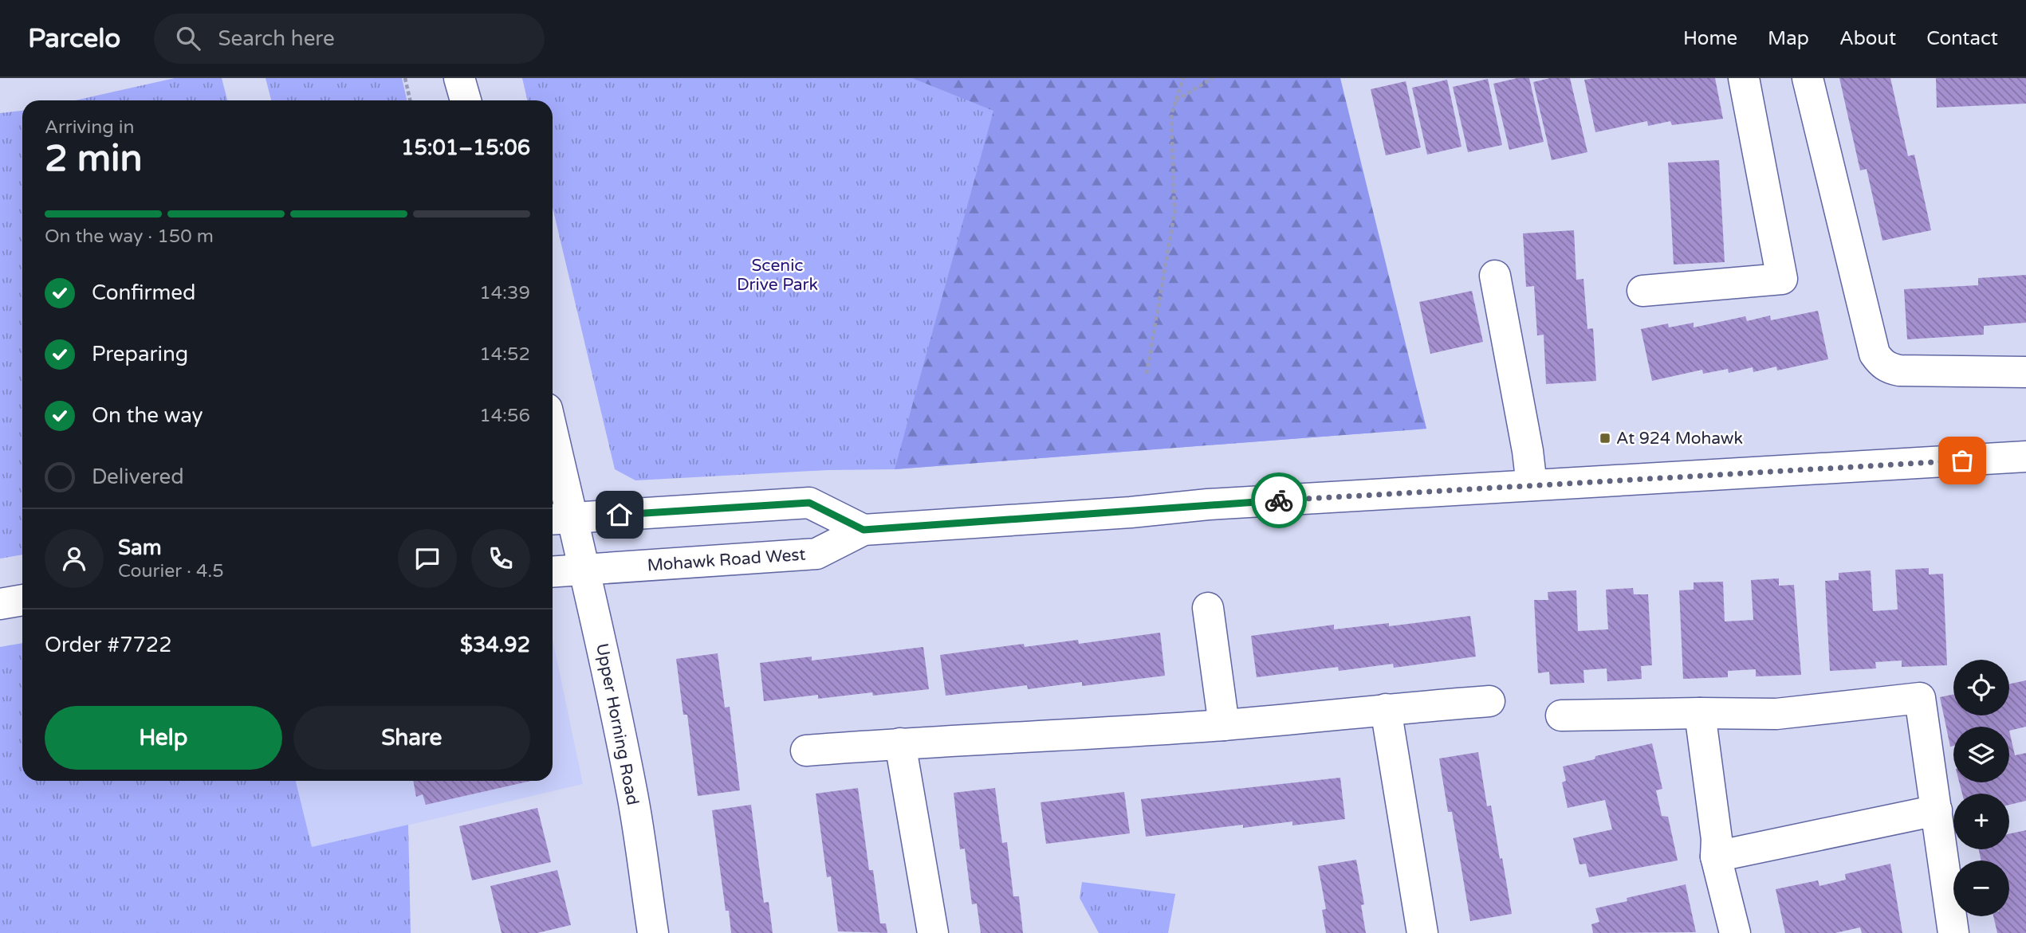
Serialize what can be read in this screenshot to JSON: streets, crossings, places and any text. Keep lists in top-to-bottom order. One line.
{"streets":{"main road":["Mohawk Road West","Upper Horning Road"]},"crossings":[["Mohawk Road West","Upper Horning Road"]],"parks":["Scenic Drive Park"],"places":{"transit":["At 924 Mohawk"]},"page":{"header":"Parcelo","search":"Search here","nav":["Home","Map","About","Contact"],"heading":["2 min","Arriving in","15:01–15:06"],"panel":["Sam","Courier · 4.5","Order #7722","$34.92"],"bar":"On the way · 150 m","list":[["Confirmed","14:39"],["Preparing","14:52"],["On the way","14:56"],"Delivered"],"map_buttons":["+","−"],"buttons":["Help","Share"]}}
